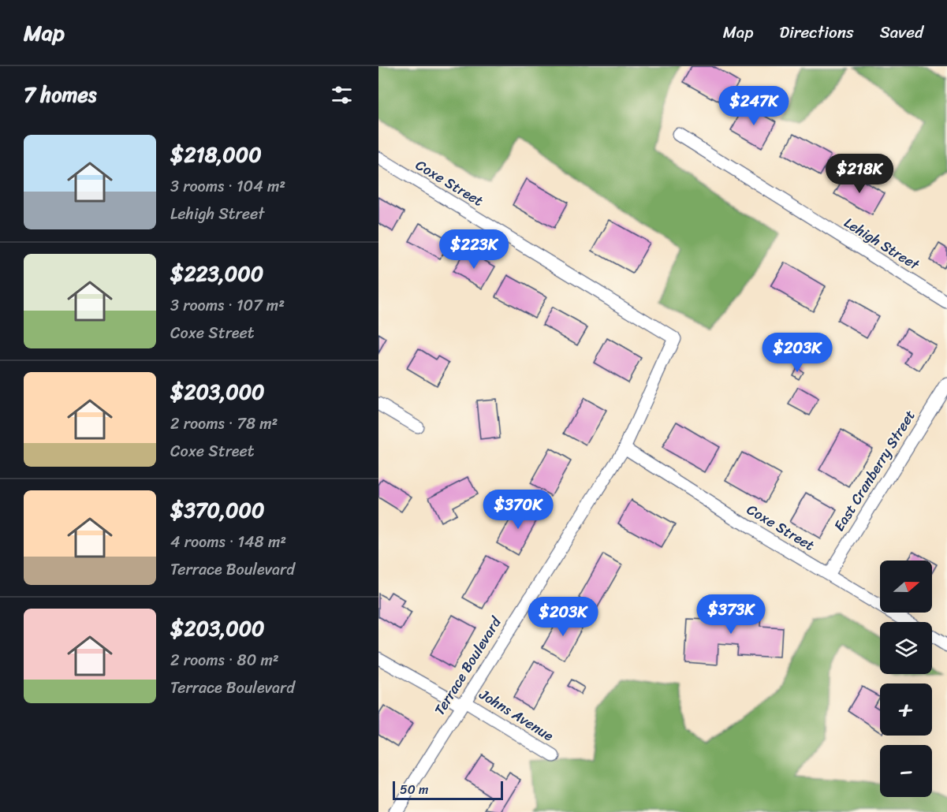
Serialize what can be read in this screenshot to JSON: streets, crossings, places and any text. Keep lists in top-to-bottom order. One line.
{"streets":{"street":["Coxe Street","Lehigh Street","East Cranberry Street","Terrace Boulevard","Johns Avenue"]},"crossings":[["Coxe Street","East Cranberry Street"],["Coxe Street","Terrace Boulevard"],["Terrace Boulevard","Johns Avenue"]],"scale_bar":"50 m","north":"right","page":{"header":"Map","nav":["Map","Directions","Saved"],"heading":"7 homes","price":["$247K","$218K","$223K","$203K","$370K","$373K","$203K"],"list":[{"name":"$218,000","note":"3 rooms · 104 m² · Lehigh Street"},{"name":"$223,000","note":"3 rooms · 107 m² · Coxe Street"},{"name":"$203,000","note":"2 rooms · 78 m² · Coxe Street"},{"name":"$370,000","note":"4 rooms · 148 m² · Terrace Boulevard"},{"name":"$203,000","note":"2 rooms · 80 m² · Terrace Boulevard"}],"map_buttons":["+","−"],"scale":"50 m"}}
